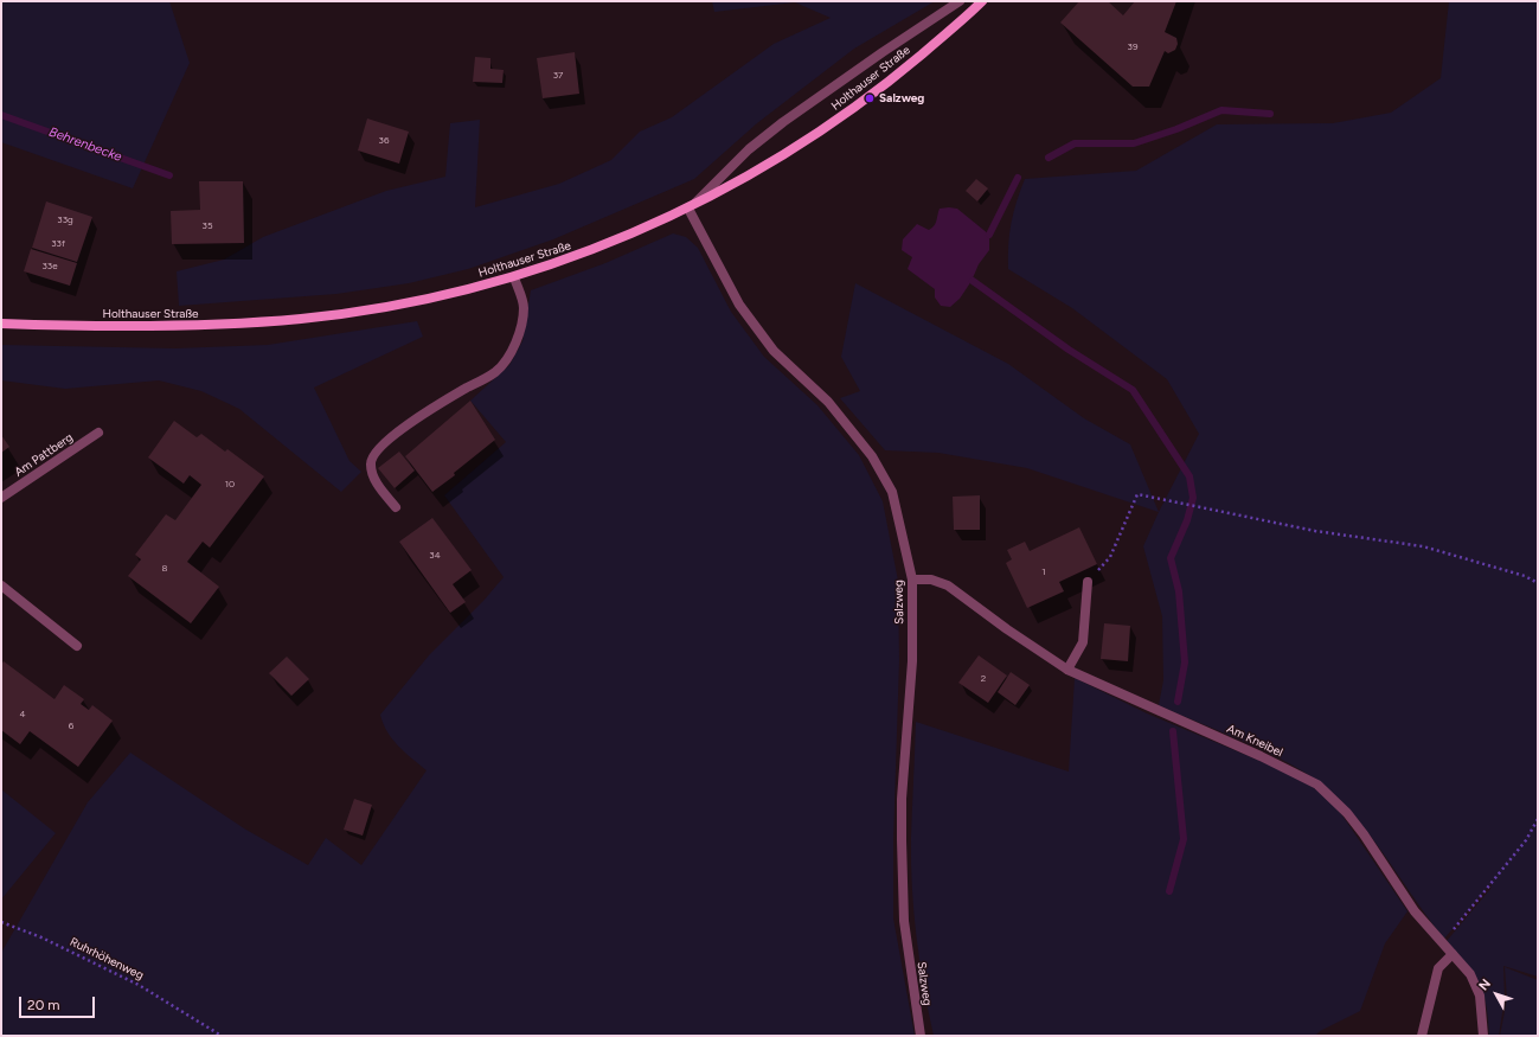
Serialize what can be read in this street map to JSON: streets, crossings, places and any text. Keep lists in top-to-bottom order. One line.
{"streets":{"street":["Holthauser Straße","Am Pattberg","Salzweg","Am Kneibel"],"path":["Ruhrhöhenweg"]},"crossings":[["Holthauser Straße","Salzweg"],["Salzweg","Am Kneibel"]],"water":["Behrenbecke"],"places":["Salzweg"],"house_numbers":["39","37","36","33g","35","33f","33e","10","34","8","1","2","4","6"],"scale_bar":"20 m","north":"top left"}
